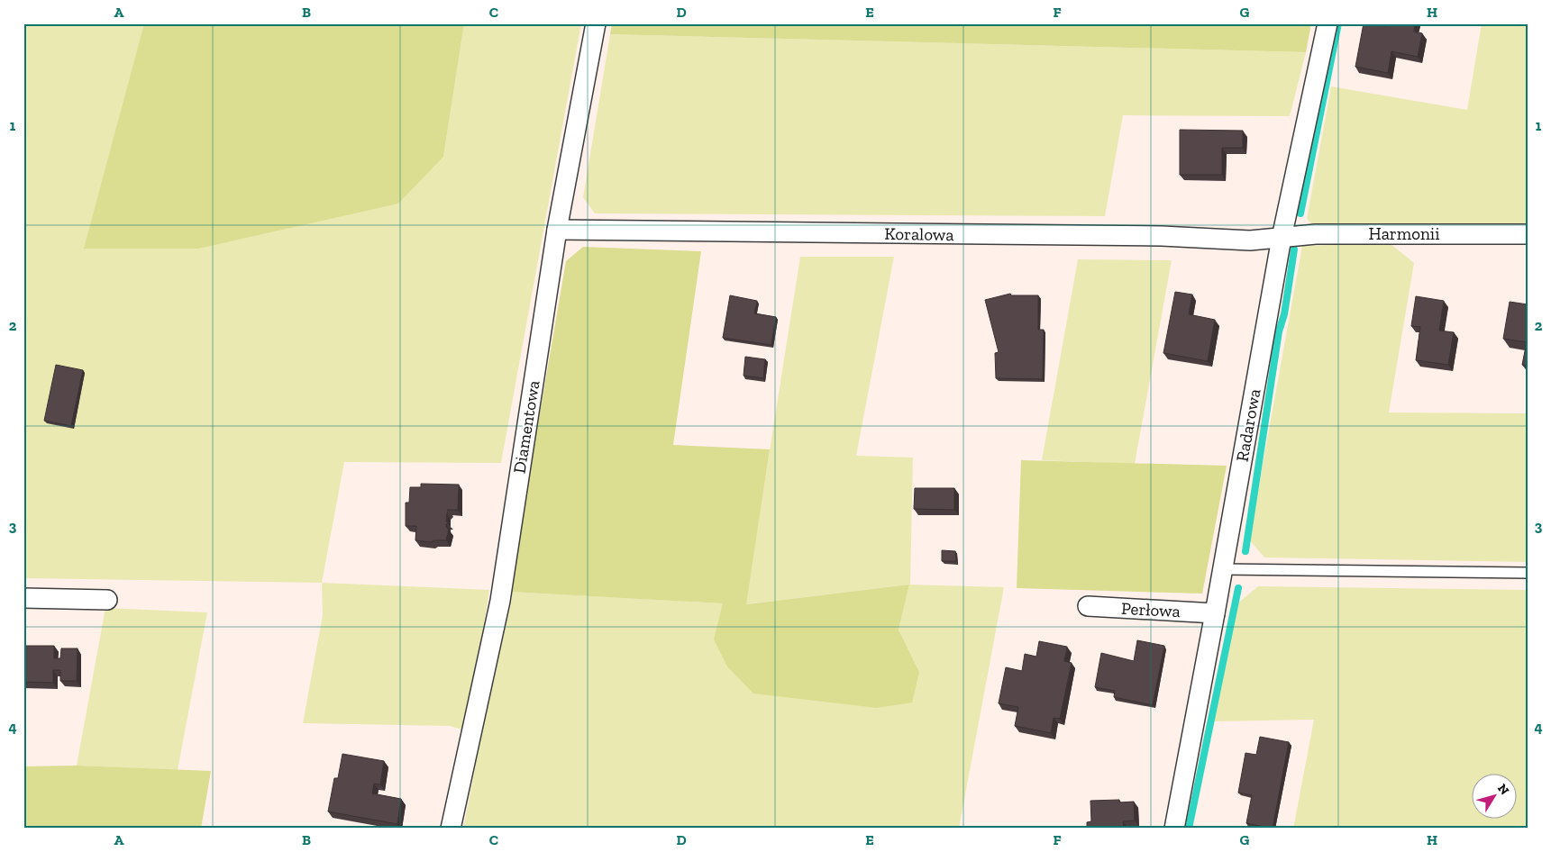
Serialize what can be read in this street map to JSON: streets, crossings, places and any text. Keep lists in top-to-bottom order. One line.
{"streets":{"street":["Harmonii","Koralowa","Radarowa","Diamentowa","Perłowa"]},"crossings":[["Harmonii","Koralowa"],["Harmonii","Radarowa"],["Koralowa","Radarowa"],["Koralowa","Diamentowa"],["Radarowa","Perłowa"]],"north":"top right","grid":{"columns":["A","B","C","D","E","F","G","H"],"rows":["1","2","3","4"]}}
